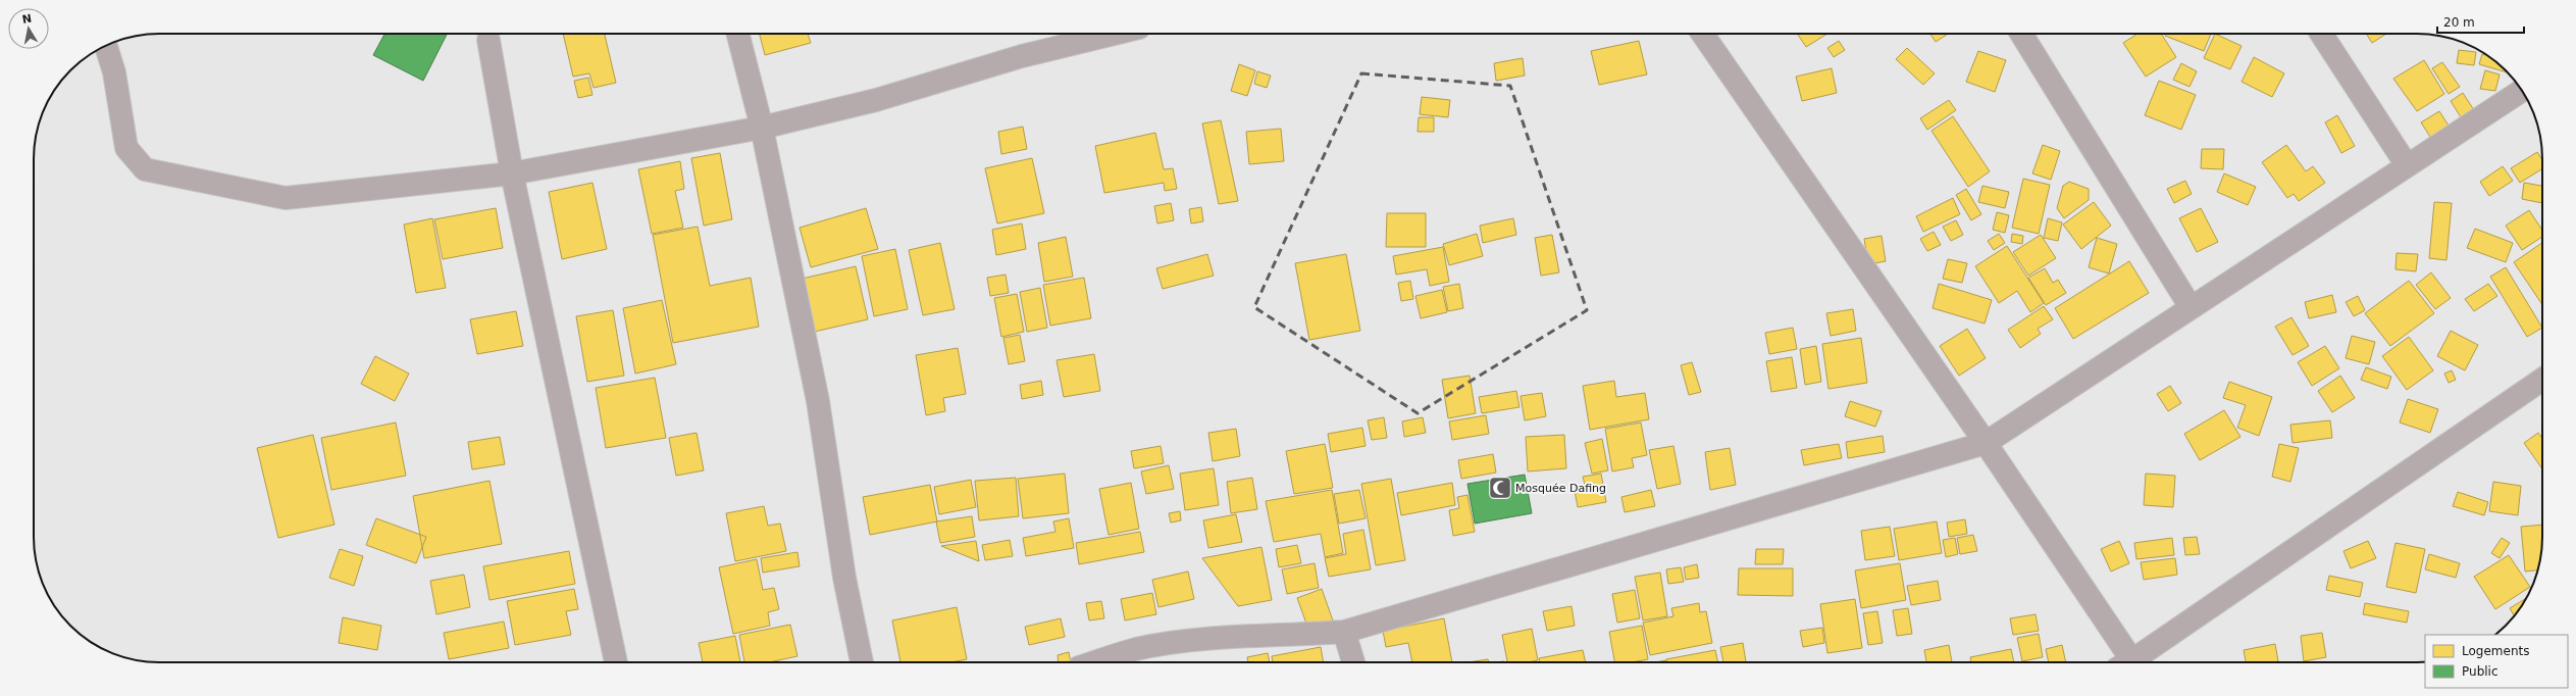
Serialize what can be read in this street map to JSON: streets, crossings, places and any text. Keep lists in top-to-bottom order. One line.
{"places":{"mosque":["Mosquée Dafing"]},"legend":["Logements","Public"],"scale_bar":"20 m","north":"top"}
